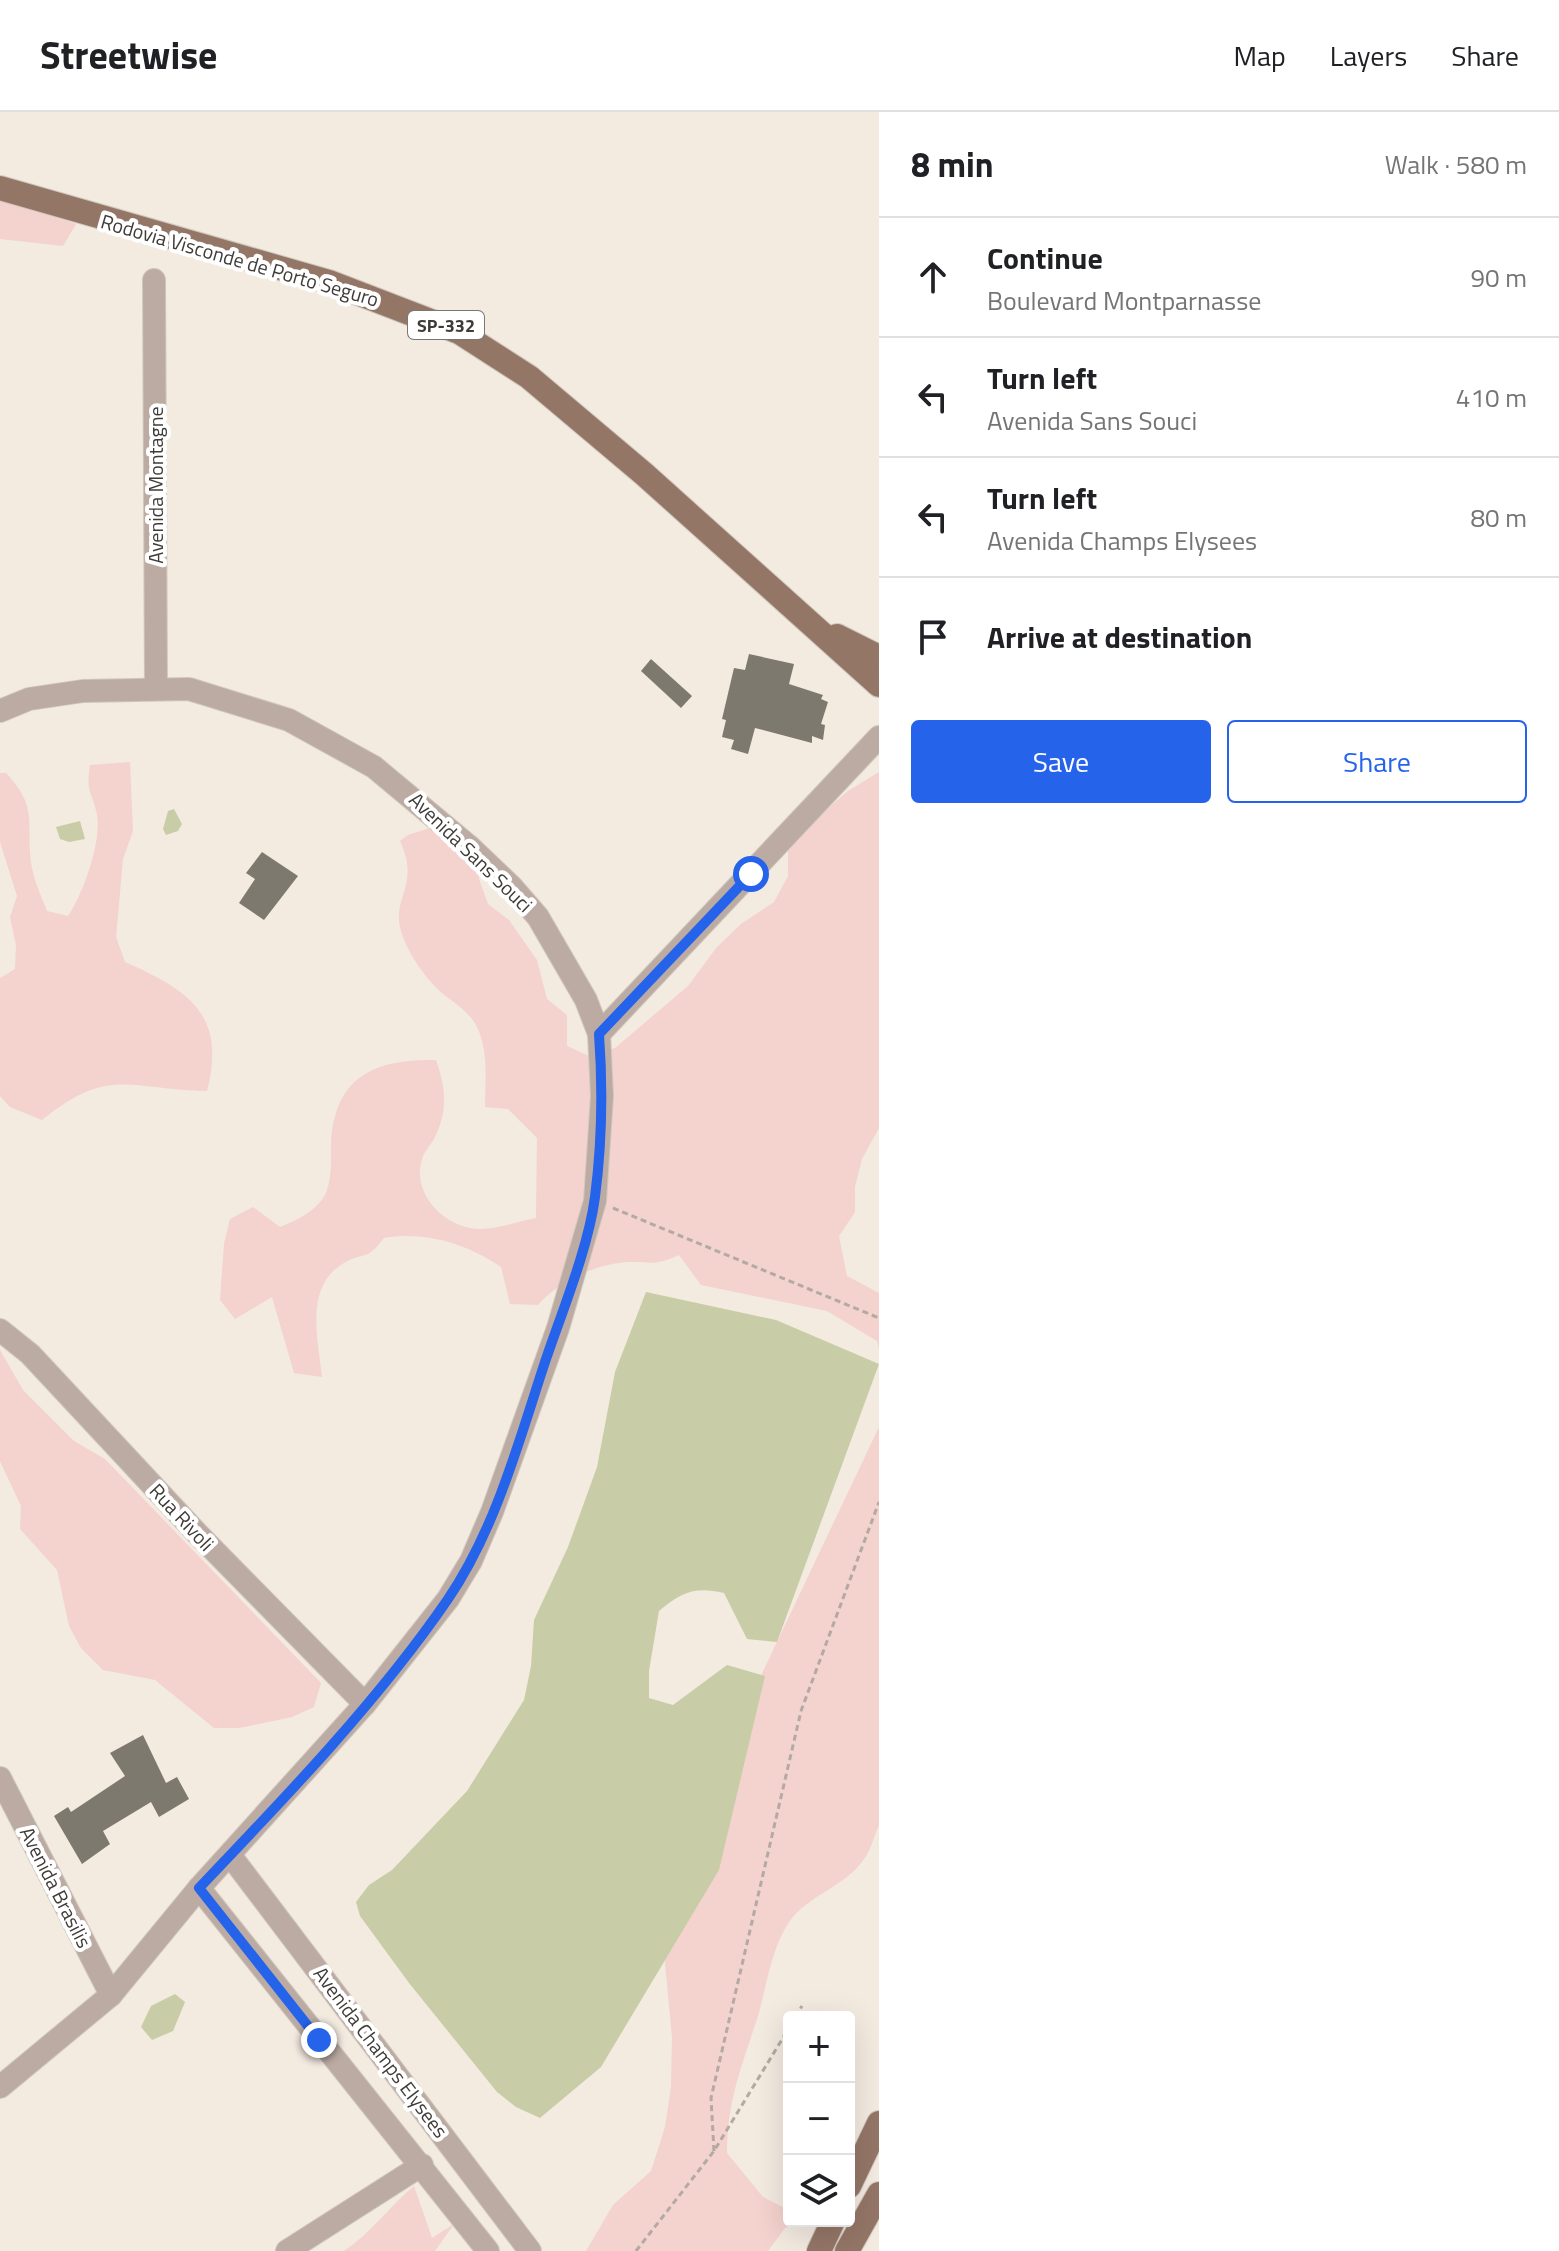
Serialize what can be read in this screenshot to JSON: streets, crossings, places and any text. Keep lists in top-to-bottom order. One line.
{"streets":{"main road":["Rodovia Visconde de Porto Seguro","SP-332"],"street":["Avenida Montagne","Avenida Sans Souci","Rua Rivoli","Avenida Brasilis","Avenida Champs Elysees"]},"crossings":[["Avenida Montagne","Avenida Sans Souci"],["Avenida Sans Souci","Rua Rivoli"],["Avenida Sans Souci","Avenida Brasilis"],["Avenida Sans Souci","Avenida Champs Elysees"]],"page":{"header":"Streetwise","nav":["Map","Layers","Share"],"heading":["8 min","Walk · 580 m"],"list":[["Continue","Boulevard Montparnasse","90 m"],["Turn left","Avenida Sans Souci","410 m"],["Turn left","Avenida Champs Elysees","80 m"],"Arrive at destination"],"buttons":["Save","Share"],"map_buttons":["+","−"]}}
